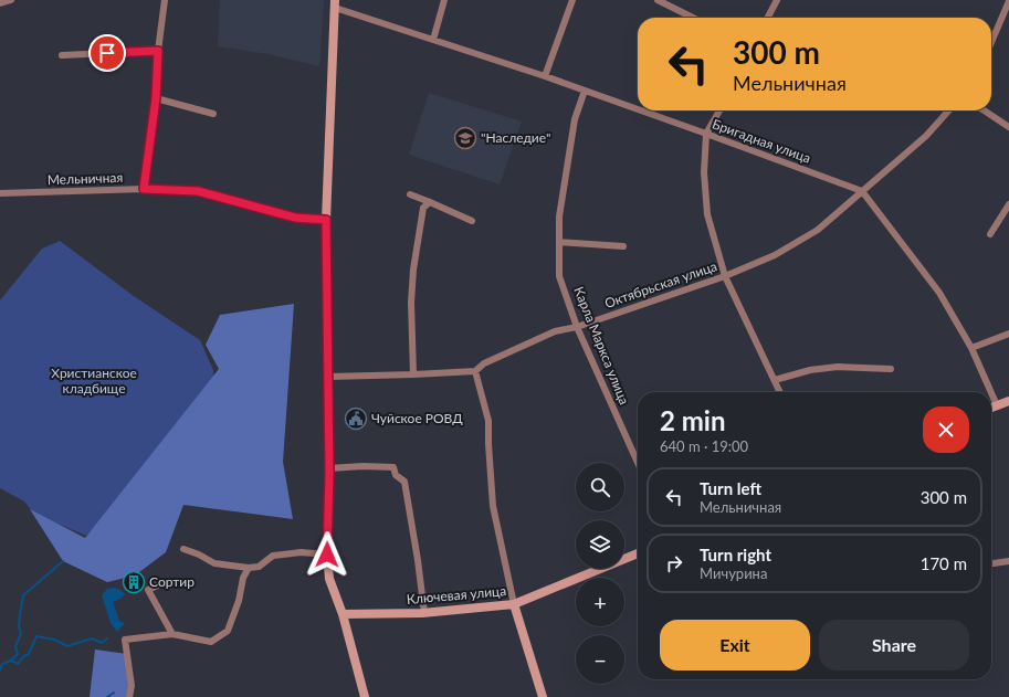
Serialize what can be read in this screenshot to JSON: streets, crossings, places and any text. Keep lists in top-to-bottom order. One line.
{"streets":{"main road":["Ключевая улица"],"street":["Бригадная улица","Мельничная","Октябрьская улица","Карла Маркса улица"]},"crossings":[["Бригадная улица","Октябрьская улица"],["Бригадная улица","Карла Маркса улица"],["Октябрьская улица","Карла Маркса улица"]],"parks":["Христианское кладбище"],"places":{"school or university":["\"Наследие\""],"public building":["Чуйское РОВД"],"building":["Сортир"]},"page":{"turn":["300 m","Мельничная"],"heading":["2 min","640 m · 19:00"],"map_buttons":["+","−"],"list":[{"name":"Turn left","note":"Мельничная","value":"300 m"},{"name":"Turn right","note":"Мичурина","value":"170 m"}],"buttons":["Exit","Share"]}}
